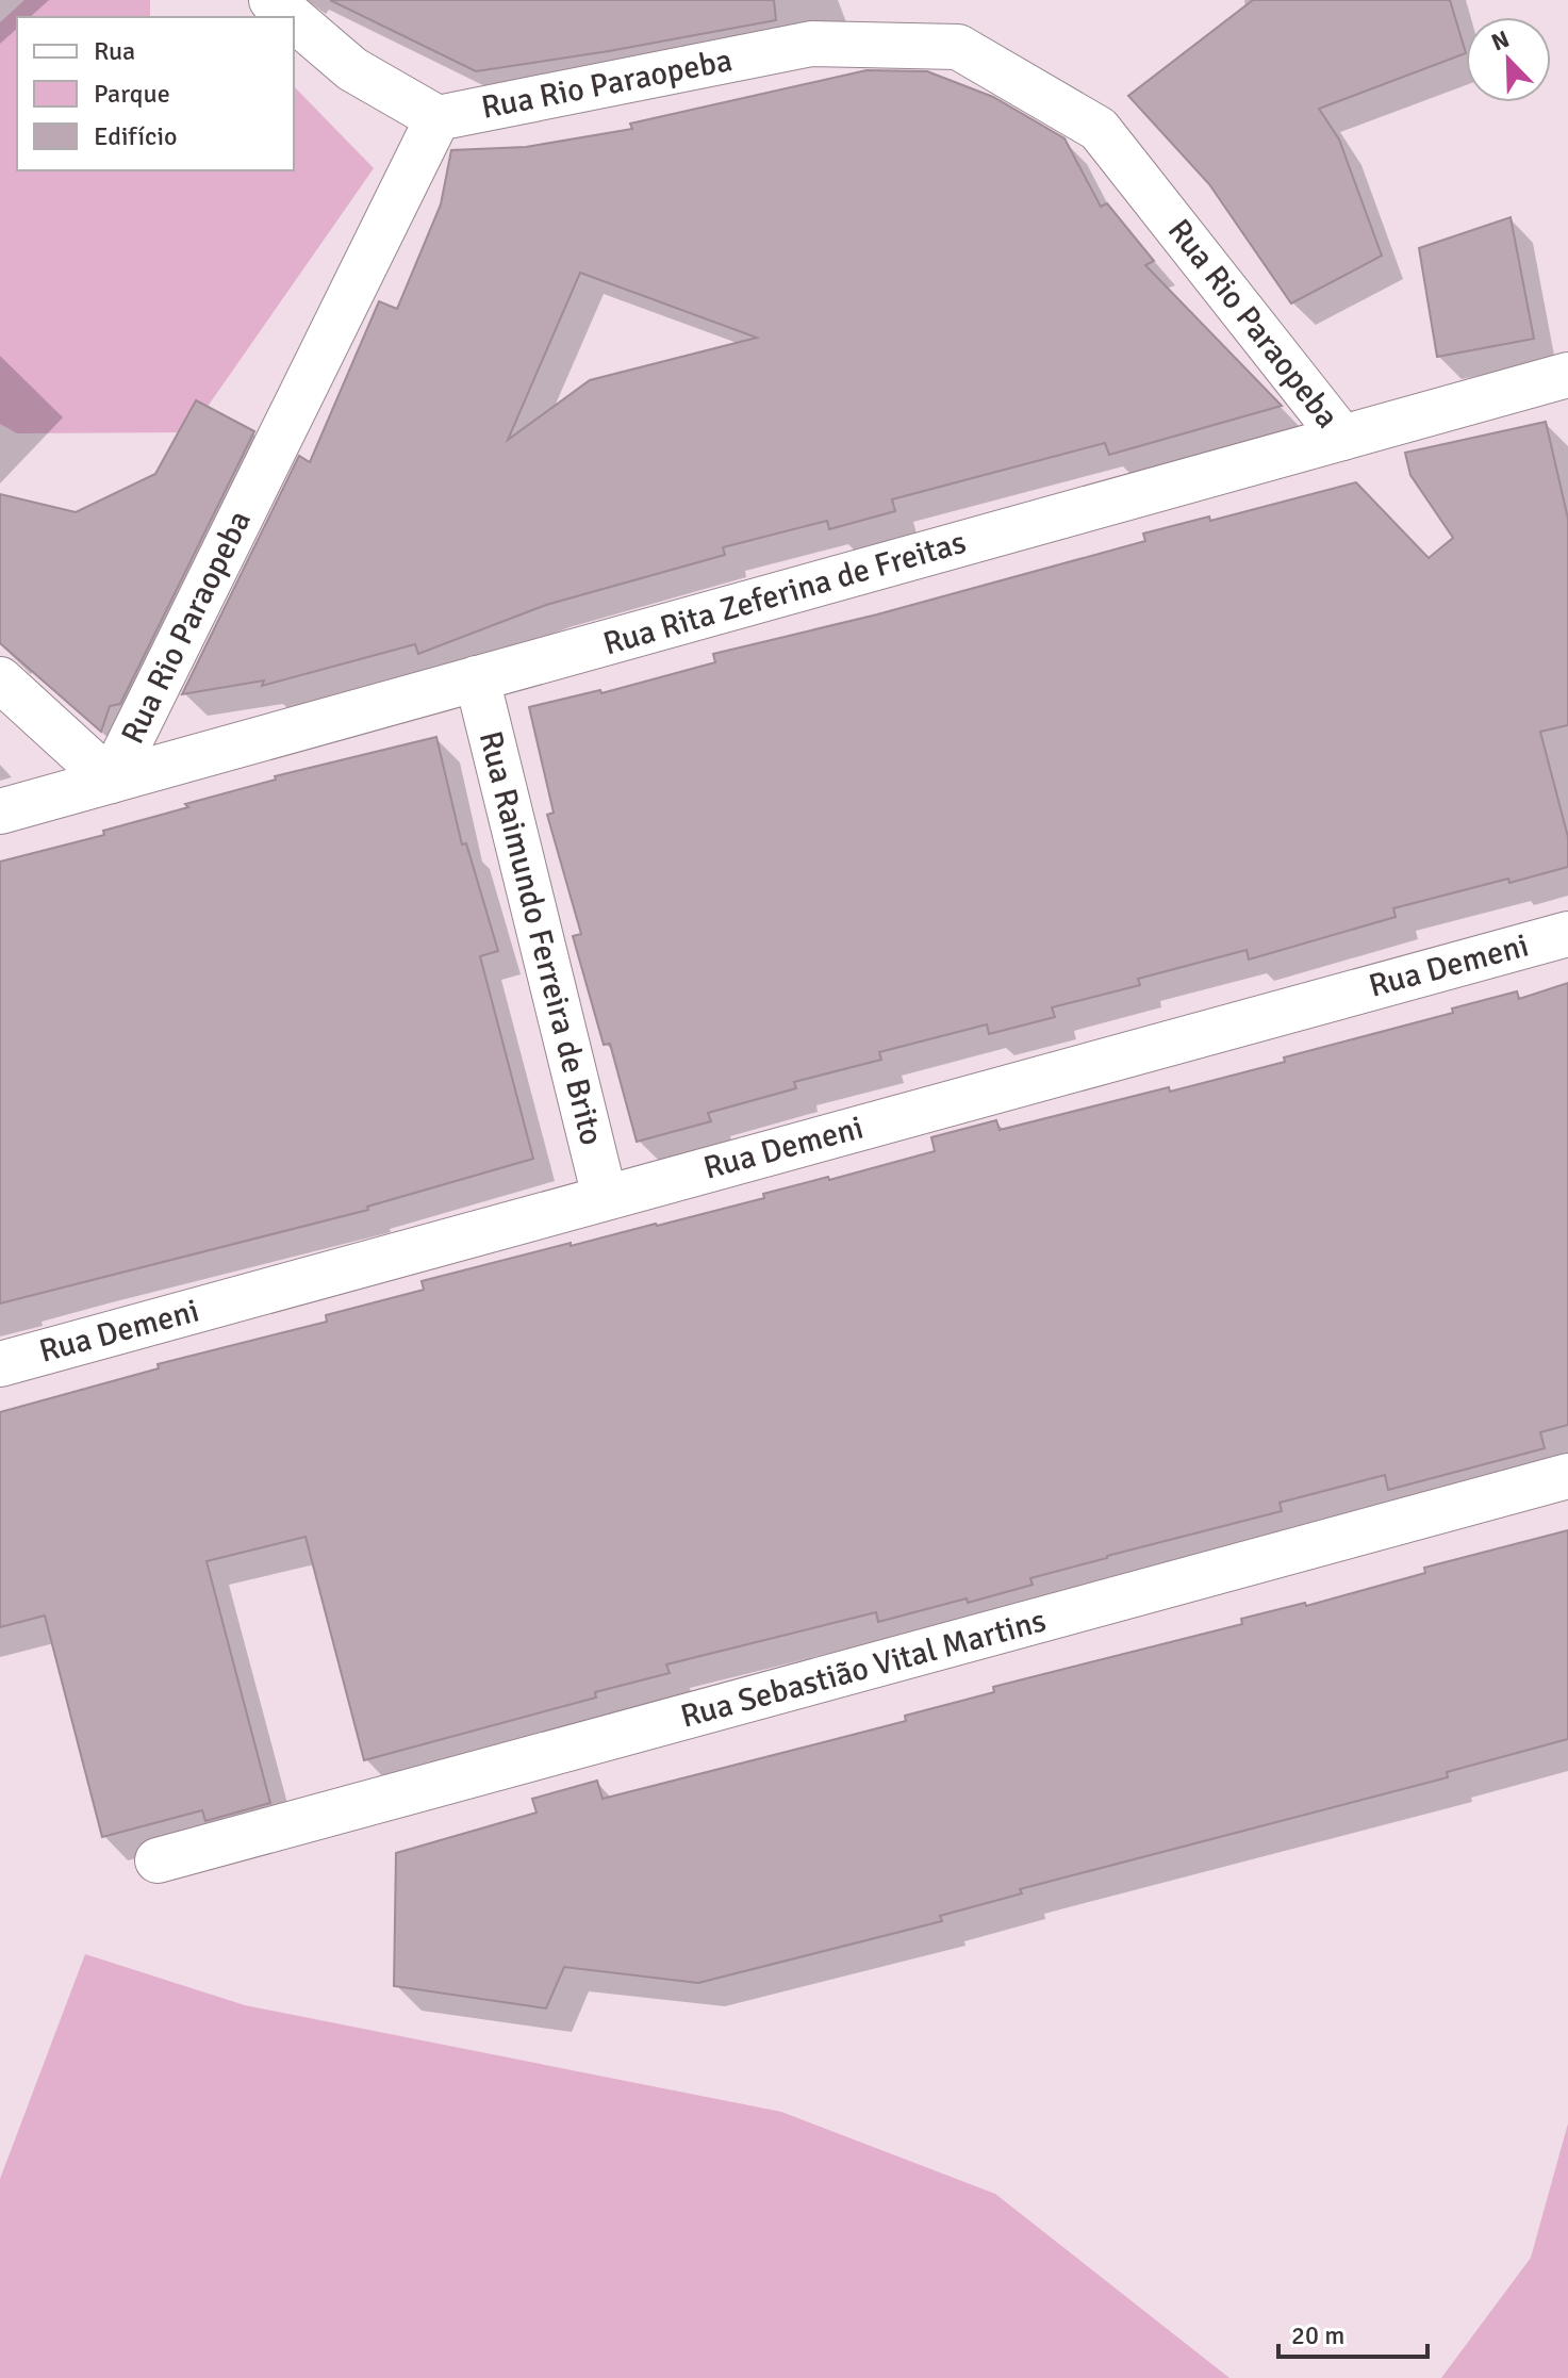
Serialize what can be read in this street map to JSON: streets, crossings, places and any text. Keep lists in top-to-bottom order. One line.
{"streets":{"street":["Rua Rio Paraopeba","Rua Rita Zeferina de Freitas","Rua Raimundo Ferreira de Brito","Rua Demeni","Rua Sebastião Vital Martins"]},"crossings":[["Rua Rio Paraopeba","Rua Rita Zeferina de Freitas"],["Rua Rita Zeferina de Freitas","Rua Raimundo Ferreira de Brito"],["Rua Raimundo Ferreira de Brito","Rua Demeni"]],"legend":["Rua","Parque","Edifício"],"scale_bar":"20 m","north":"top left"}
